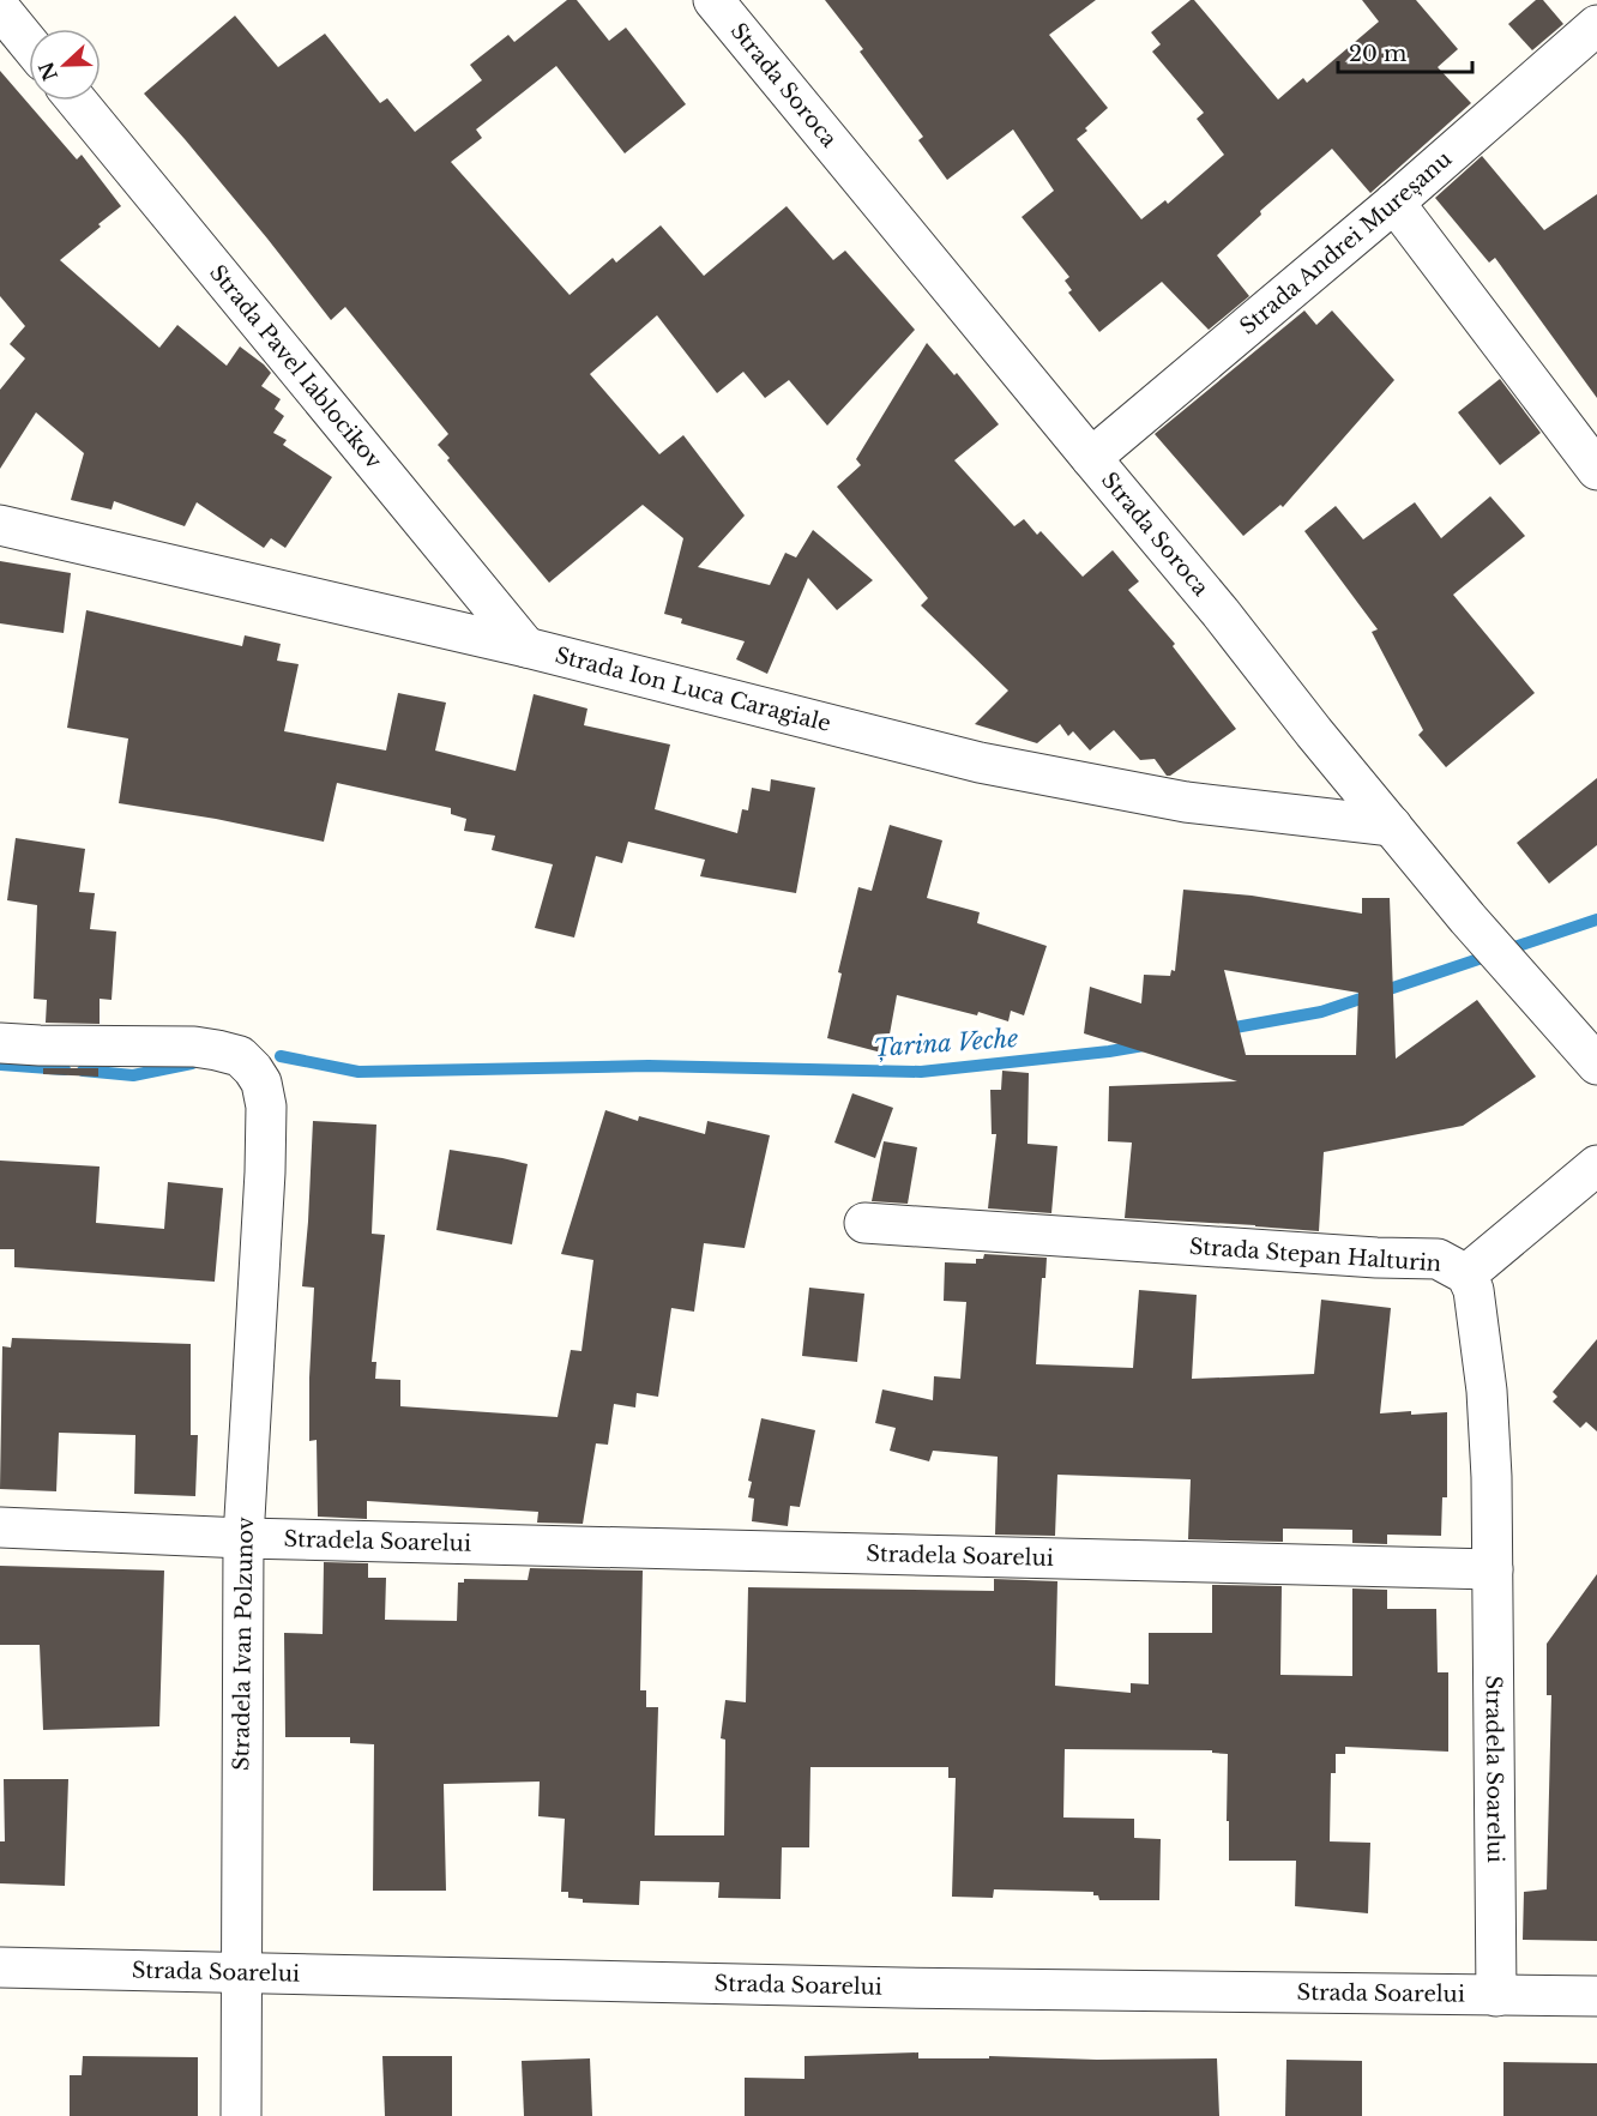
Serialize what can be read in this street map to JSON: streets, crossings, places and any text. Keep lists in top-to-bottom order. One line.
{"streets":{"street":["Strada Soroca","Strada Andrei Mureșanu","Strada Pavel Iablocikov","Strada Ion Luca Caragiale","Strada Stepan Halturin","Stradela Soarelui","Stradela Ivan Polzunov","Strada Soarelui"]},"crossings":[["Strada Soroca","Strada Andrei Mureșanu"],["Strada Soroca","Strada Ion Luca Caragiale"],["Strada Pavel Iablocikov","Strada Ion Luca Caragiale"],["Strada Stepan Halturin","Stradela Soarelui"],["Stradela Soarelui","Stradela Ivan Polzunov"],["Stradela Soarelui","Strada Soarelui"],["Stradela Ivan Polzunov","Strada Soarelui"]],"water":["Țarina Veche"],"scale_bar":"20 m","north":"left"}
